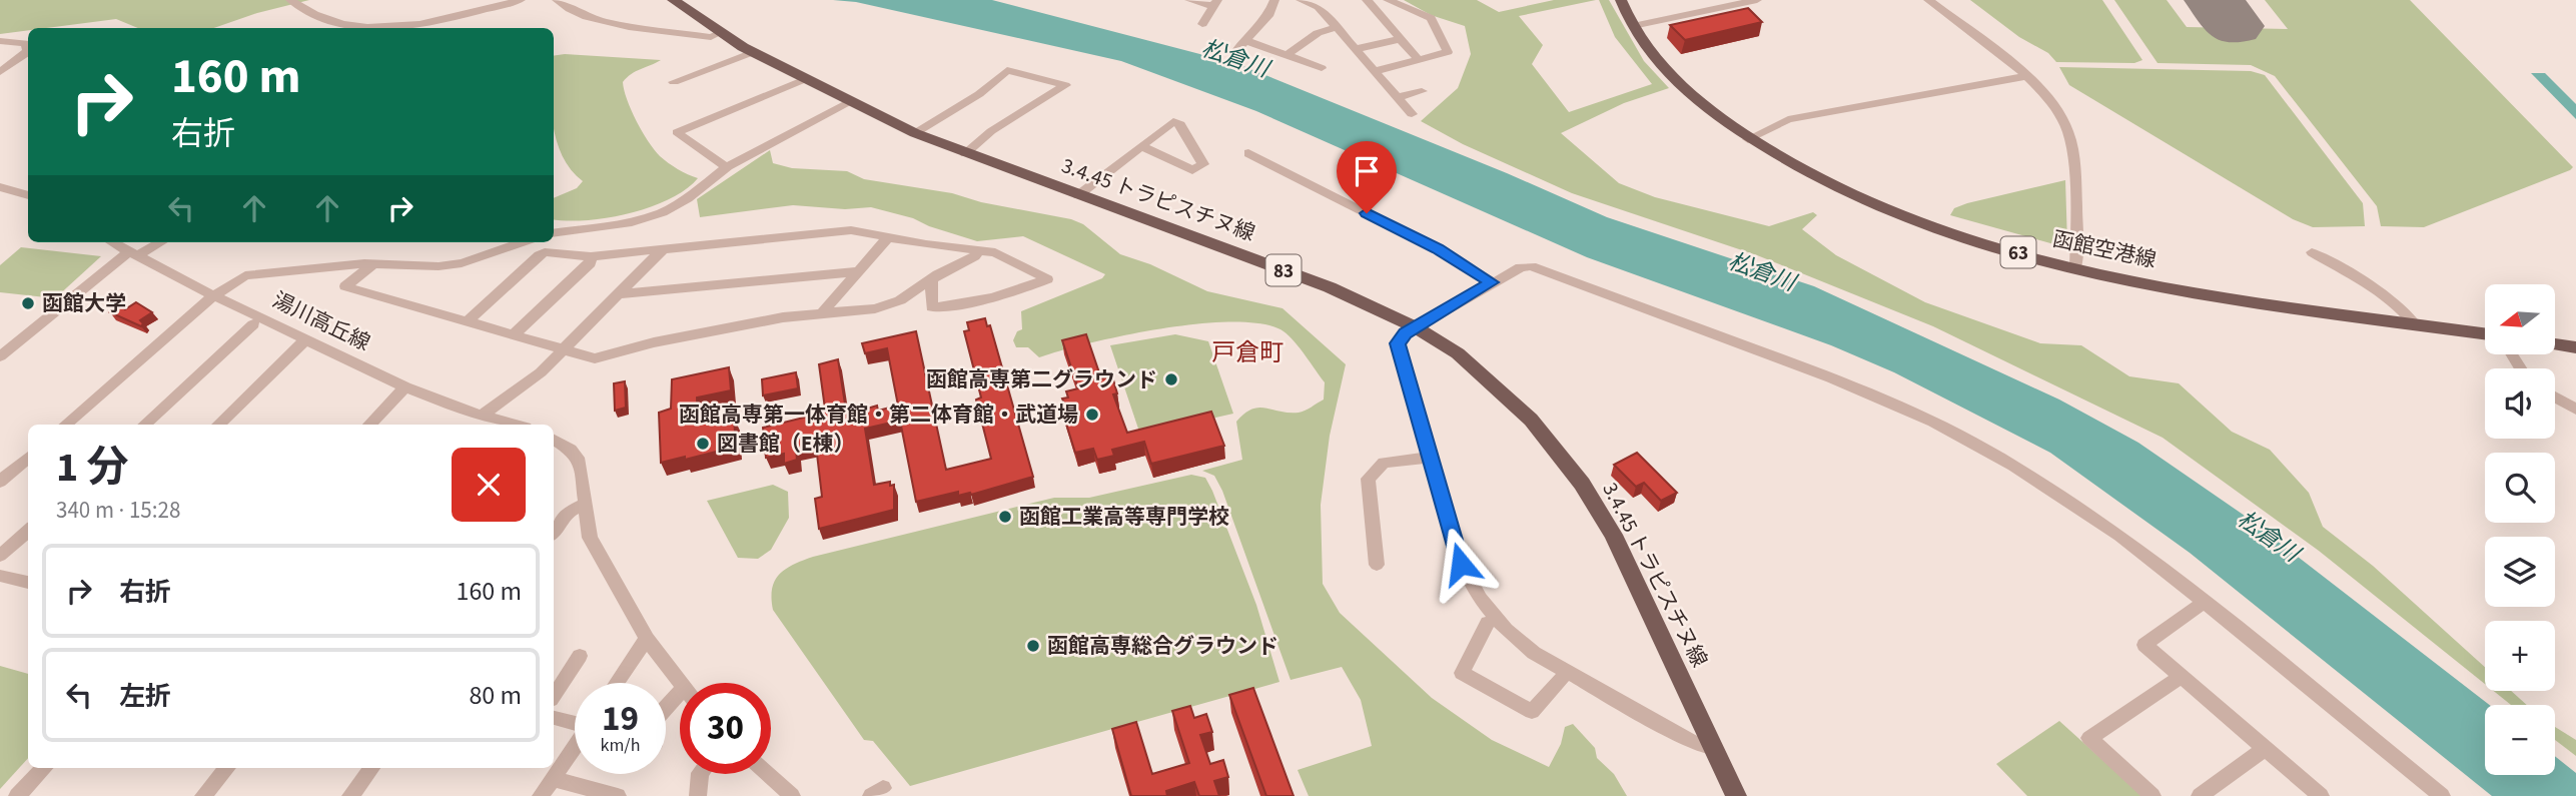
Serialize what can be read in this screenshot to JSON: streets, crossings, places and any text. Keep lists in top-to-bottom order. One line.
{"streets":{"main road":["3.4.45 トラピスチヌ線","函館空港線","63","83"],"street":["湯川高丘線"]},"districts":["戸倉町"],"water":["松倉川"],"places":["函館大学","函館高専第二グラウンド","函館高専第一体育館・第二体育館・武道場","図書館（E棟）","函館工業高等専門学校","函館高専総合グラウンド"],"north":"left","page":{"turn":["160 m","右折"],"map_buttons":["+","−"],"heading":["1 分","340 m · 15:28"],"list":[{"name":"右折","value":"160 m"},{"name":"左折","value":"80 m"}],"speed":"19 km/h","limit":"30"}}
